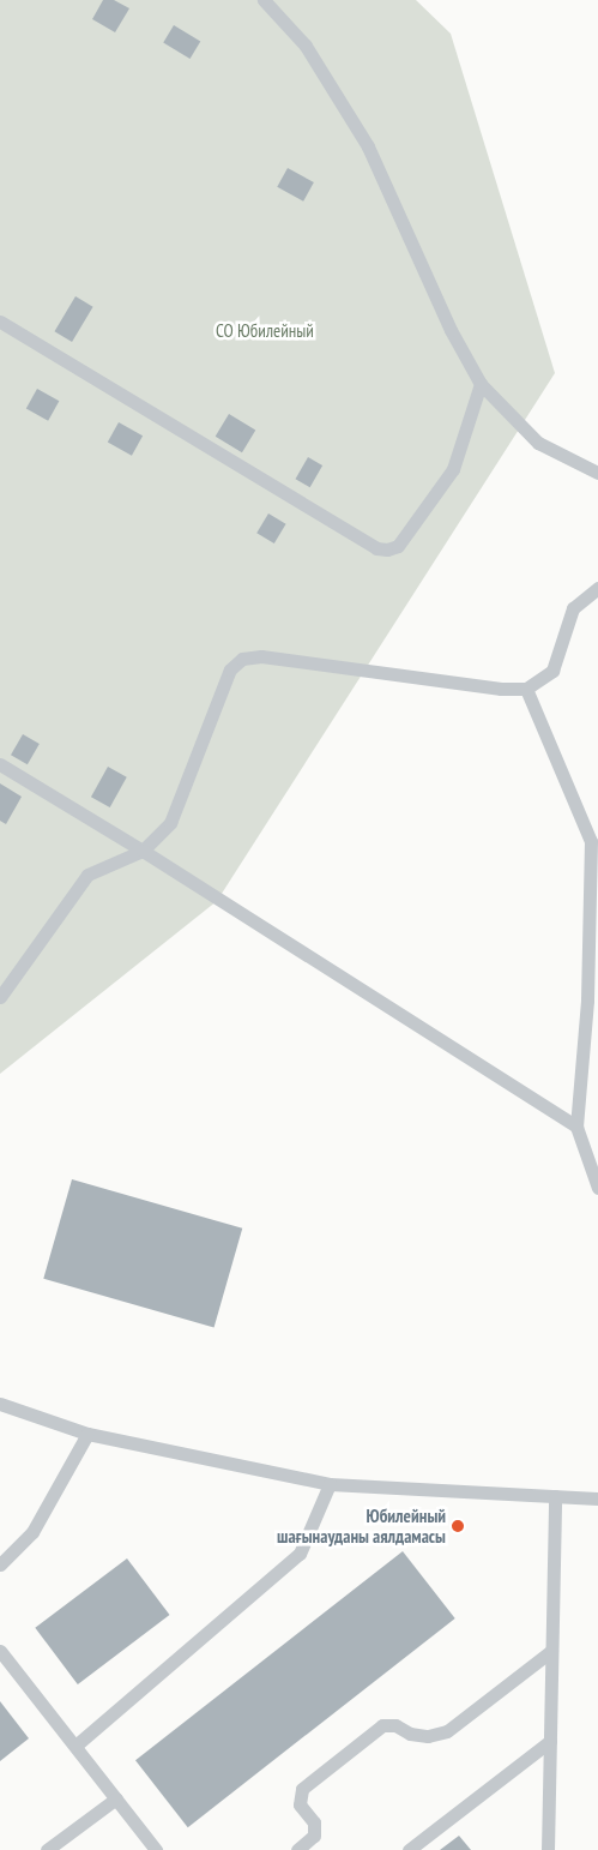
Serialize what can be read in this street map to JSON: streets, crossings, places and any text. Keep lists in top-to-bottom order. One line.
{"parks":["СО Юбилейный"],"places":["Юбилейный шағынауданы аялдамасы"]}
